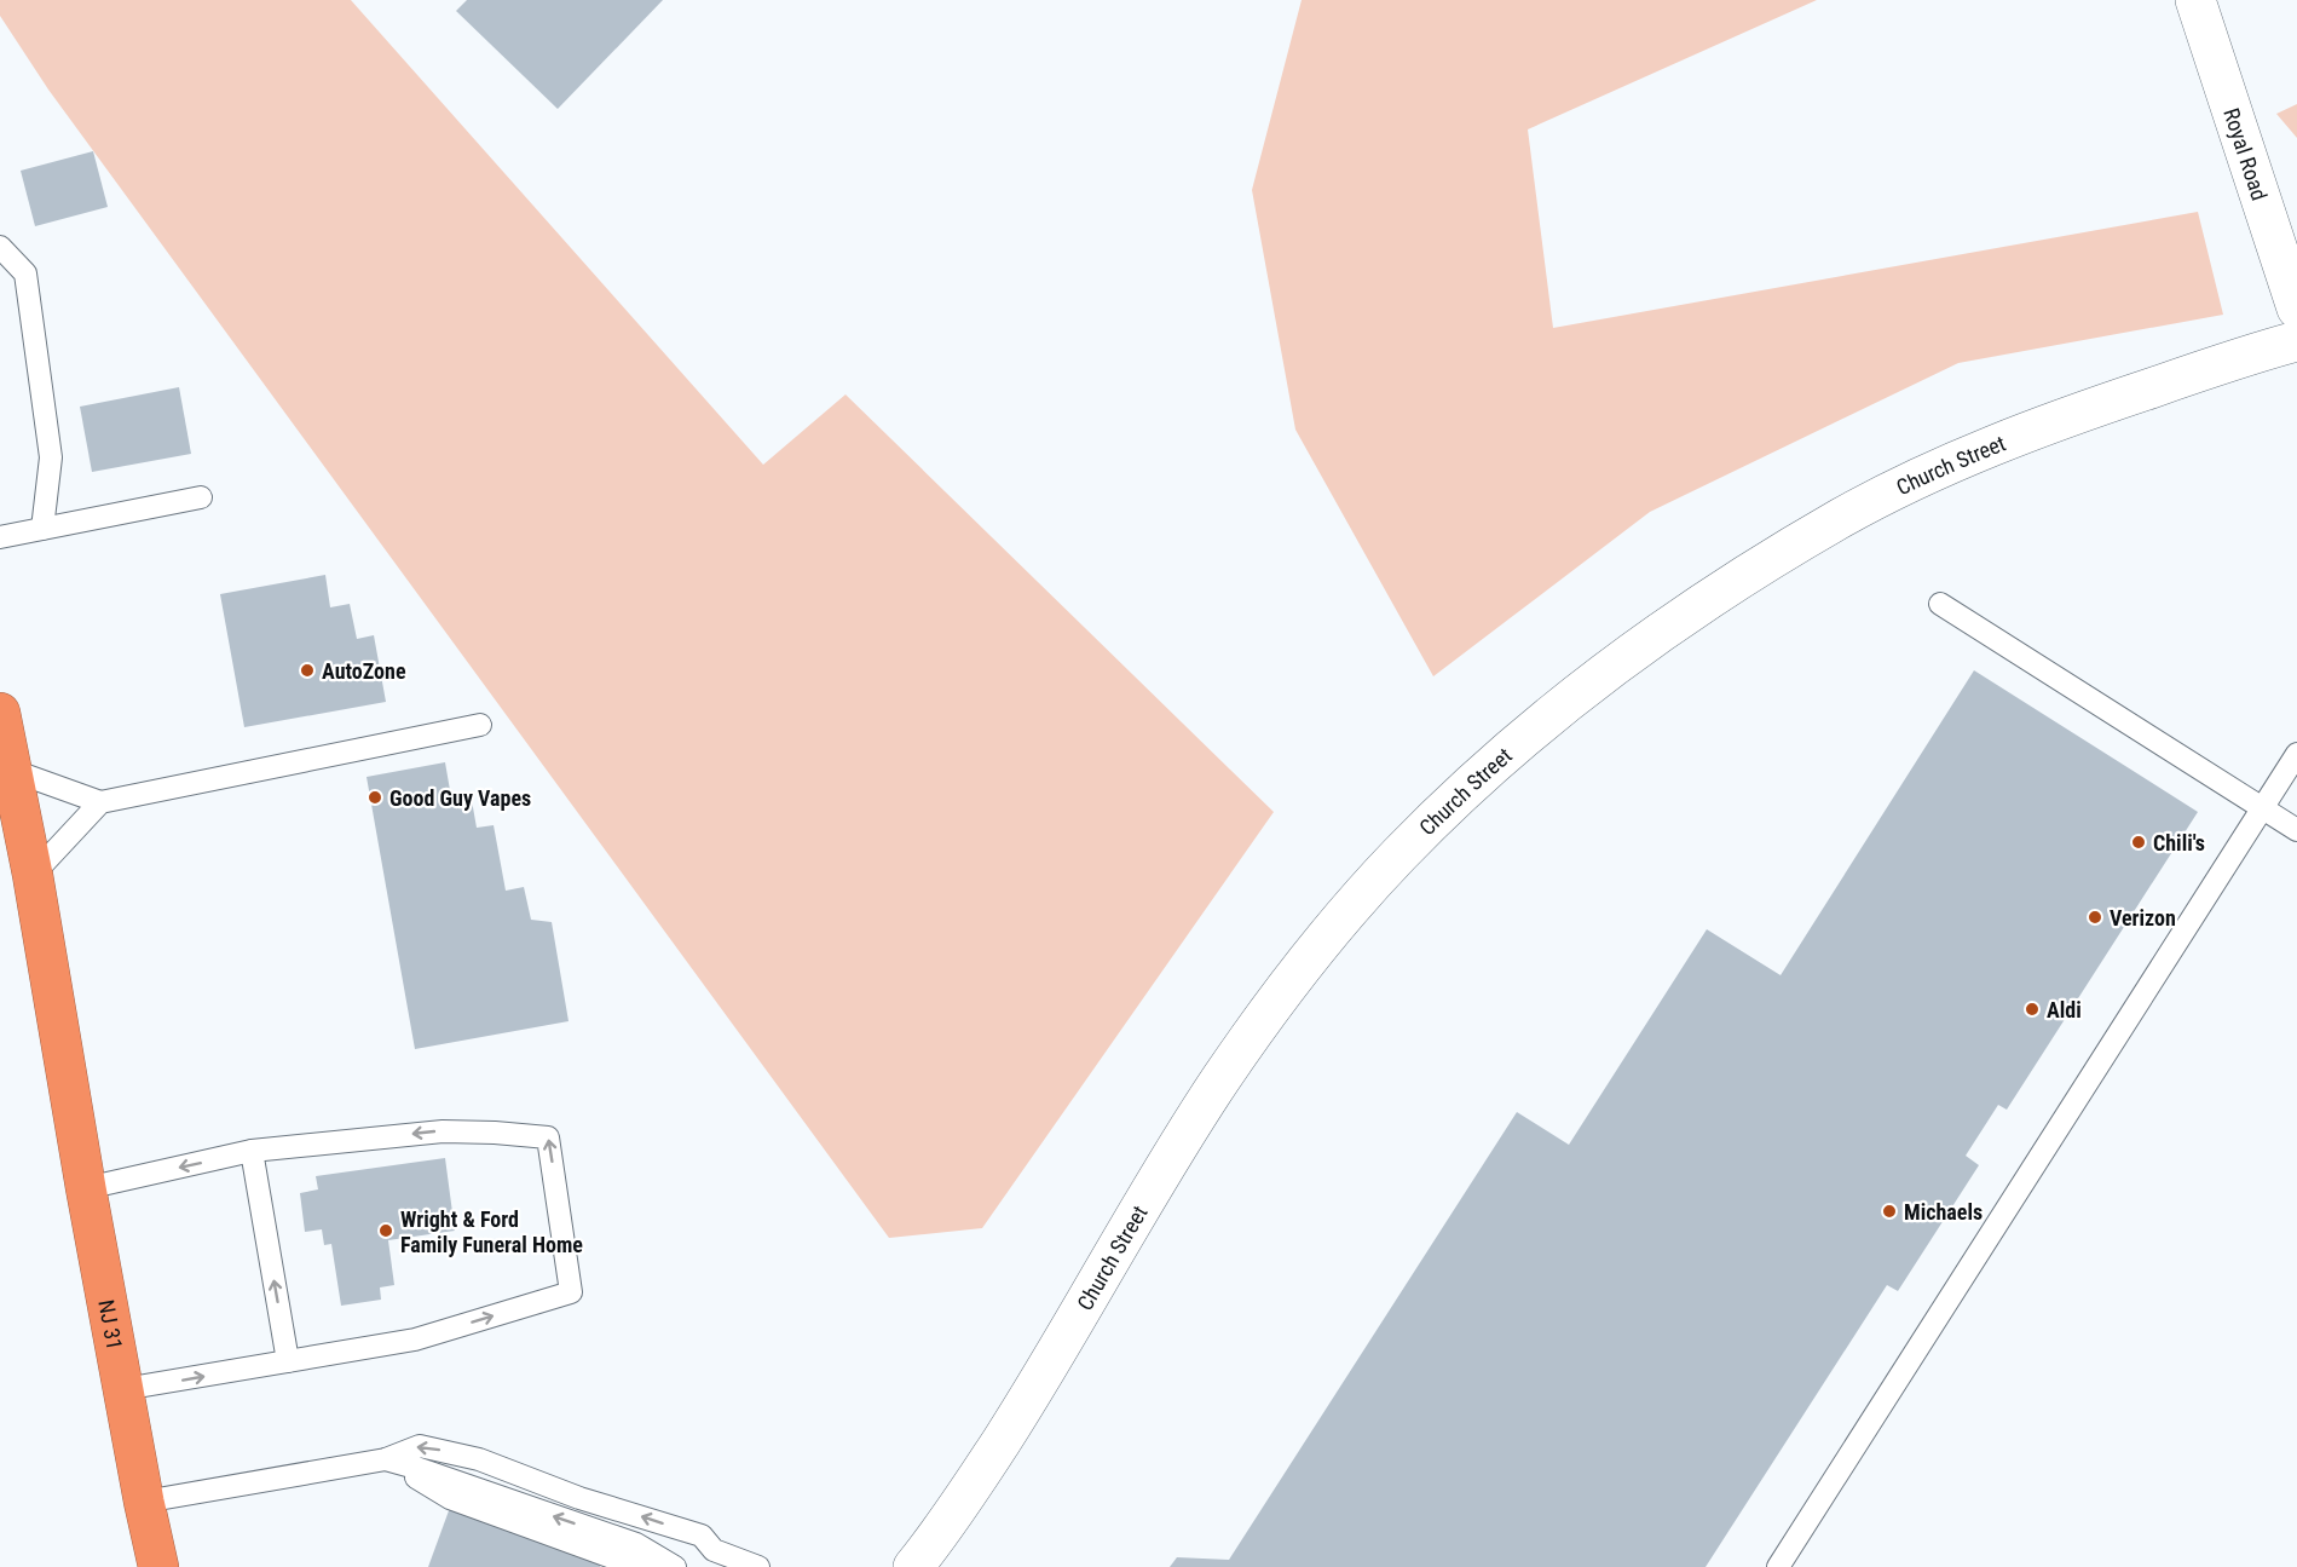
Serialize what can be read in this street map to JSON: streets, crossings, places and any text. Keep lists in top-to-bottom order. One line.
{"streets":{"highway":["NJ 31"],"street":["Royal Road","Church Street"]},"places":["AutoZone","Good Guy Vapes","Chili's","Verizon","Aldi","Michaels","Wright & Ford Family Funeral Home"]}
